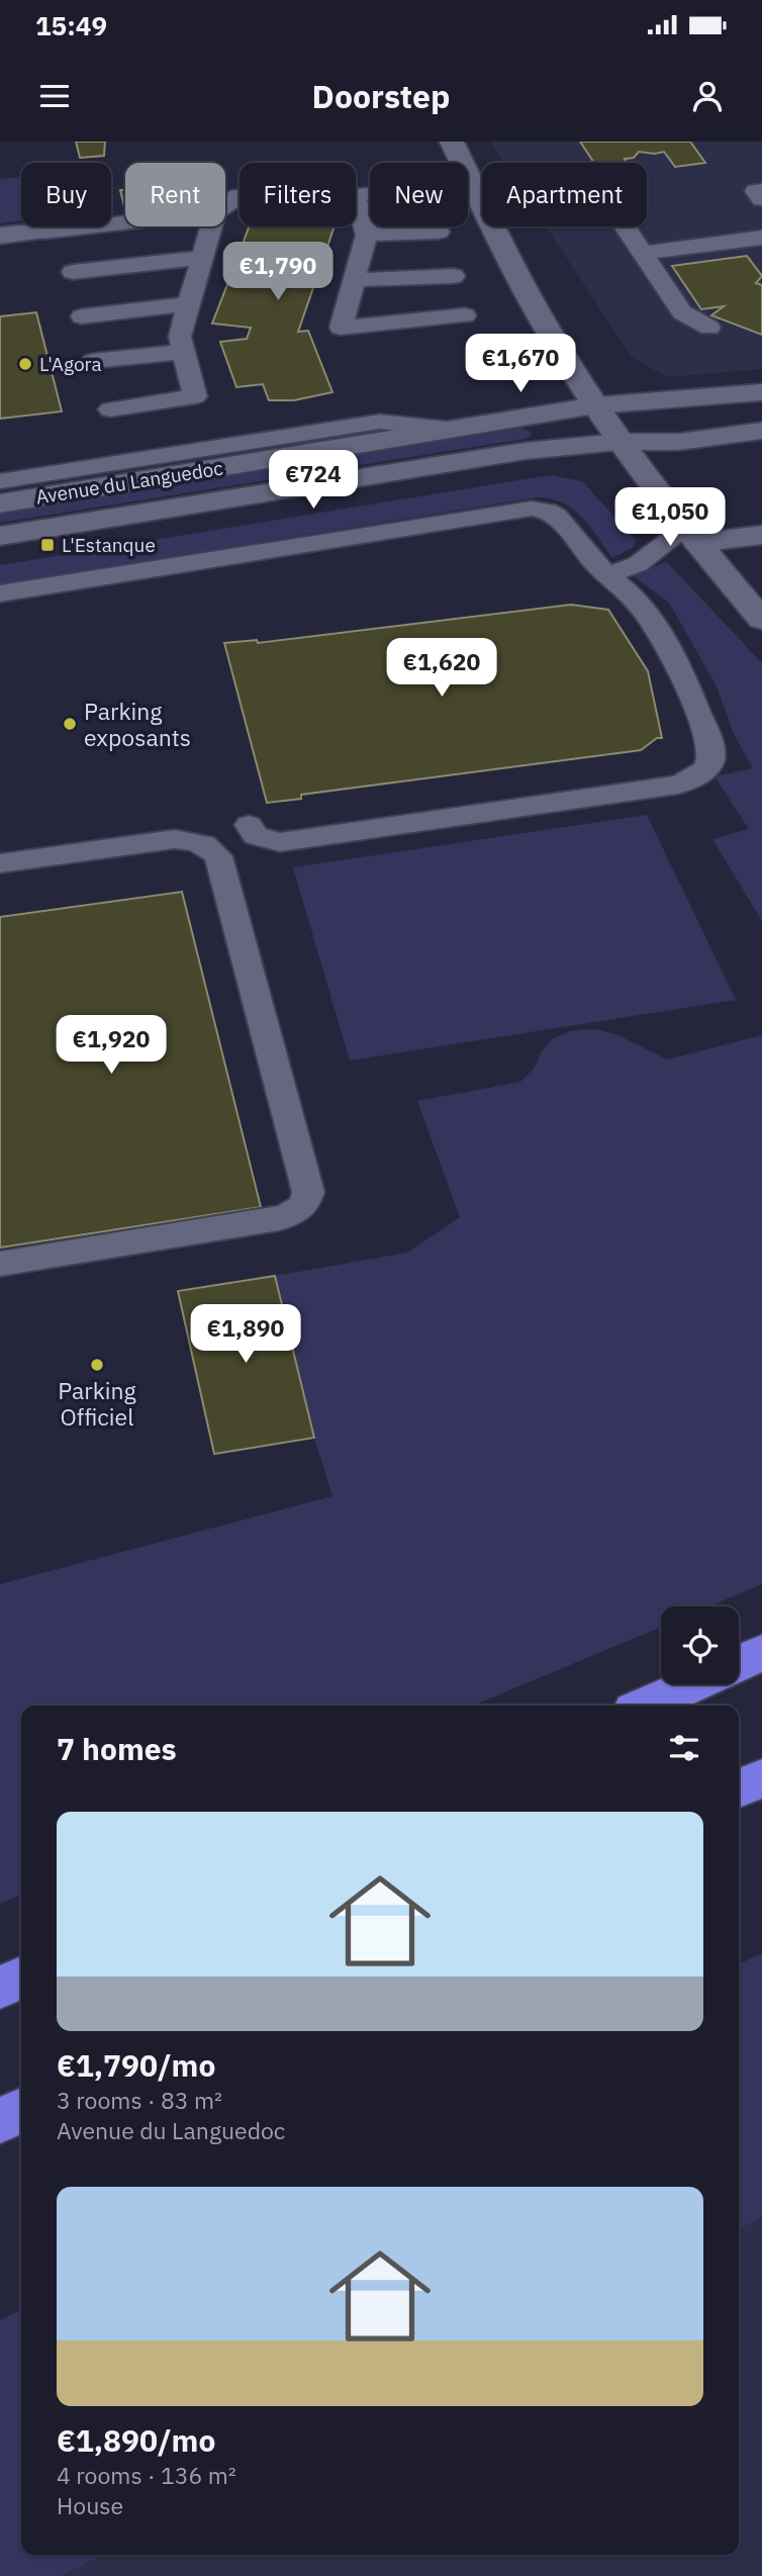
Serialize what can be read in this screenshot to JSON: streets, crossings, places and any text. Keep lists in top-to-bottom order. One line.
{"streets":{"street":["Avenue du Languedoc"]},"places":{"other":["L'Agora","Parking exposants","Parking Officiel"],"transit":["L'Estanque"]},"page":{"status":"15:49","header":"Doorstep","chip":["Buy","Rent","Filters","New","Apartment"],"price":["€1,790","€1,670","€724","€1,050","€1,620","€1,920","€1,890"],"heading":"7 homes","list":[{"name":"€1,790/mo","note":"3 rooms · 83 m² · Avenue du Languedoc"},{"name":"€1,890/mo","note":"4 rooms · 136 m² · House"}]}}
